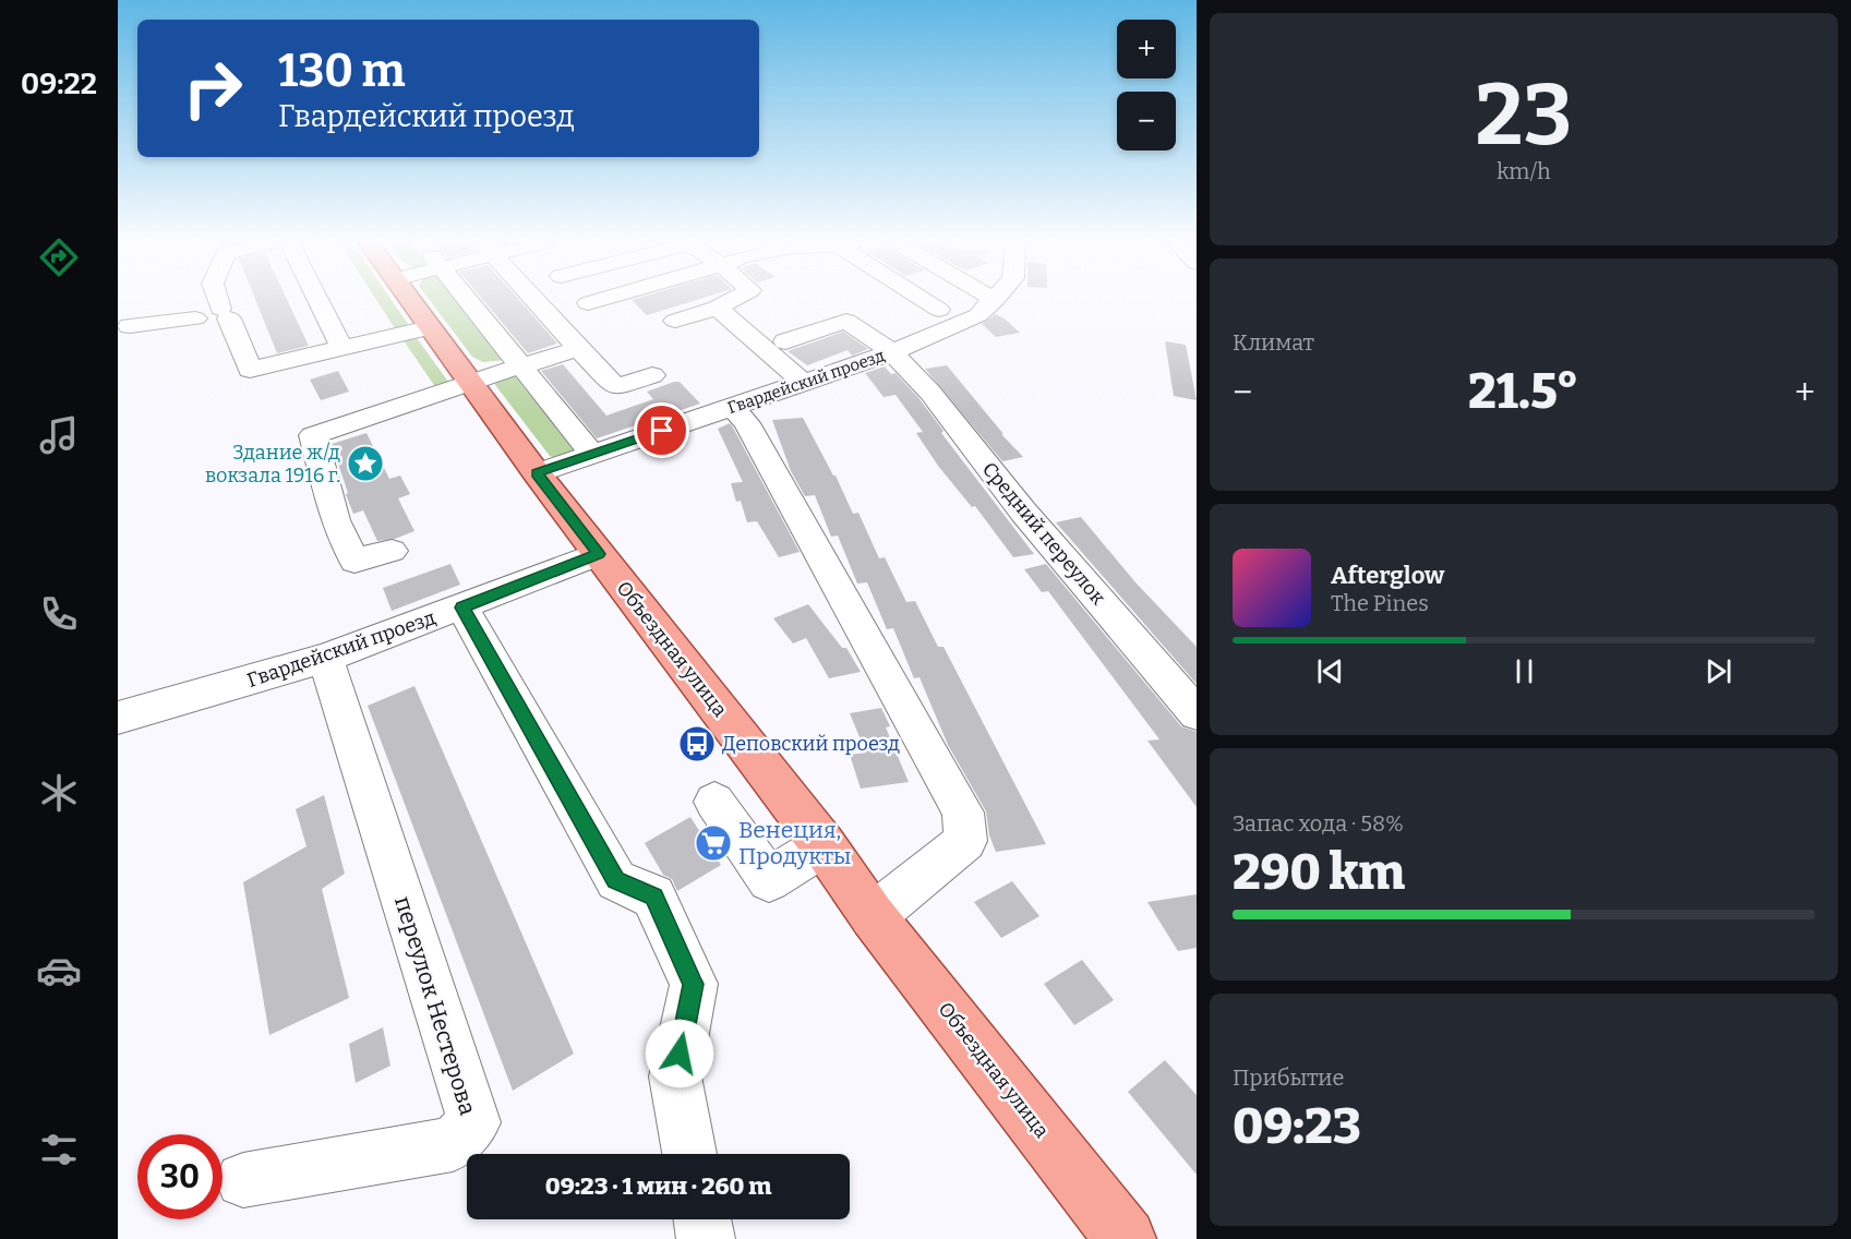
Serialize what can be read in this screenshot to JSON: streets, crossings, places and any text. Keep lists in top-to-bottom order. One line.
{"streets":{"main road":["Объездная улица"],"street":["Гвардейский проезд","Средний переулок","переулок Нестерова"]},"crossings":[["Гвардейский проезд","Средний переулок"],["Гвардейский проезд","Объездная улица"],["Гвардейский проезд","переулок Нестерова"]],"places":{"place":["Здание ж/д вокзала 1916 г."],"bus stop":["Деповский проезд"],"supermarket":["Венеция, Продукты"]},"page":{"tabs":"09:22","tile":[["23","km/h"],"Климат",["Запас хода · 58%","290 km"],["Прибытие","09:23"]],"map_buttons":["+","−"],"turn":["130 m","Гвардейский проезд"],"heat":["−","21.5°","+"],"song":["Afterglow","The Pines"],"limit":"30","trip":"09:23 · 1 мин · 260 m"}}
